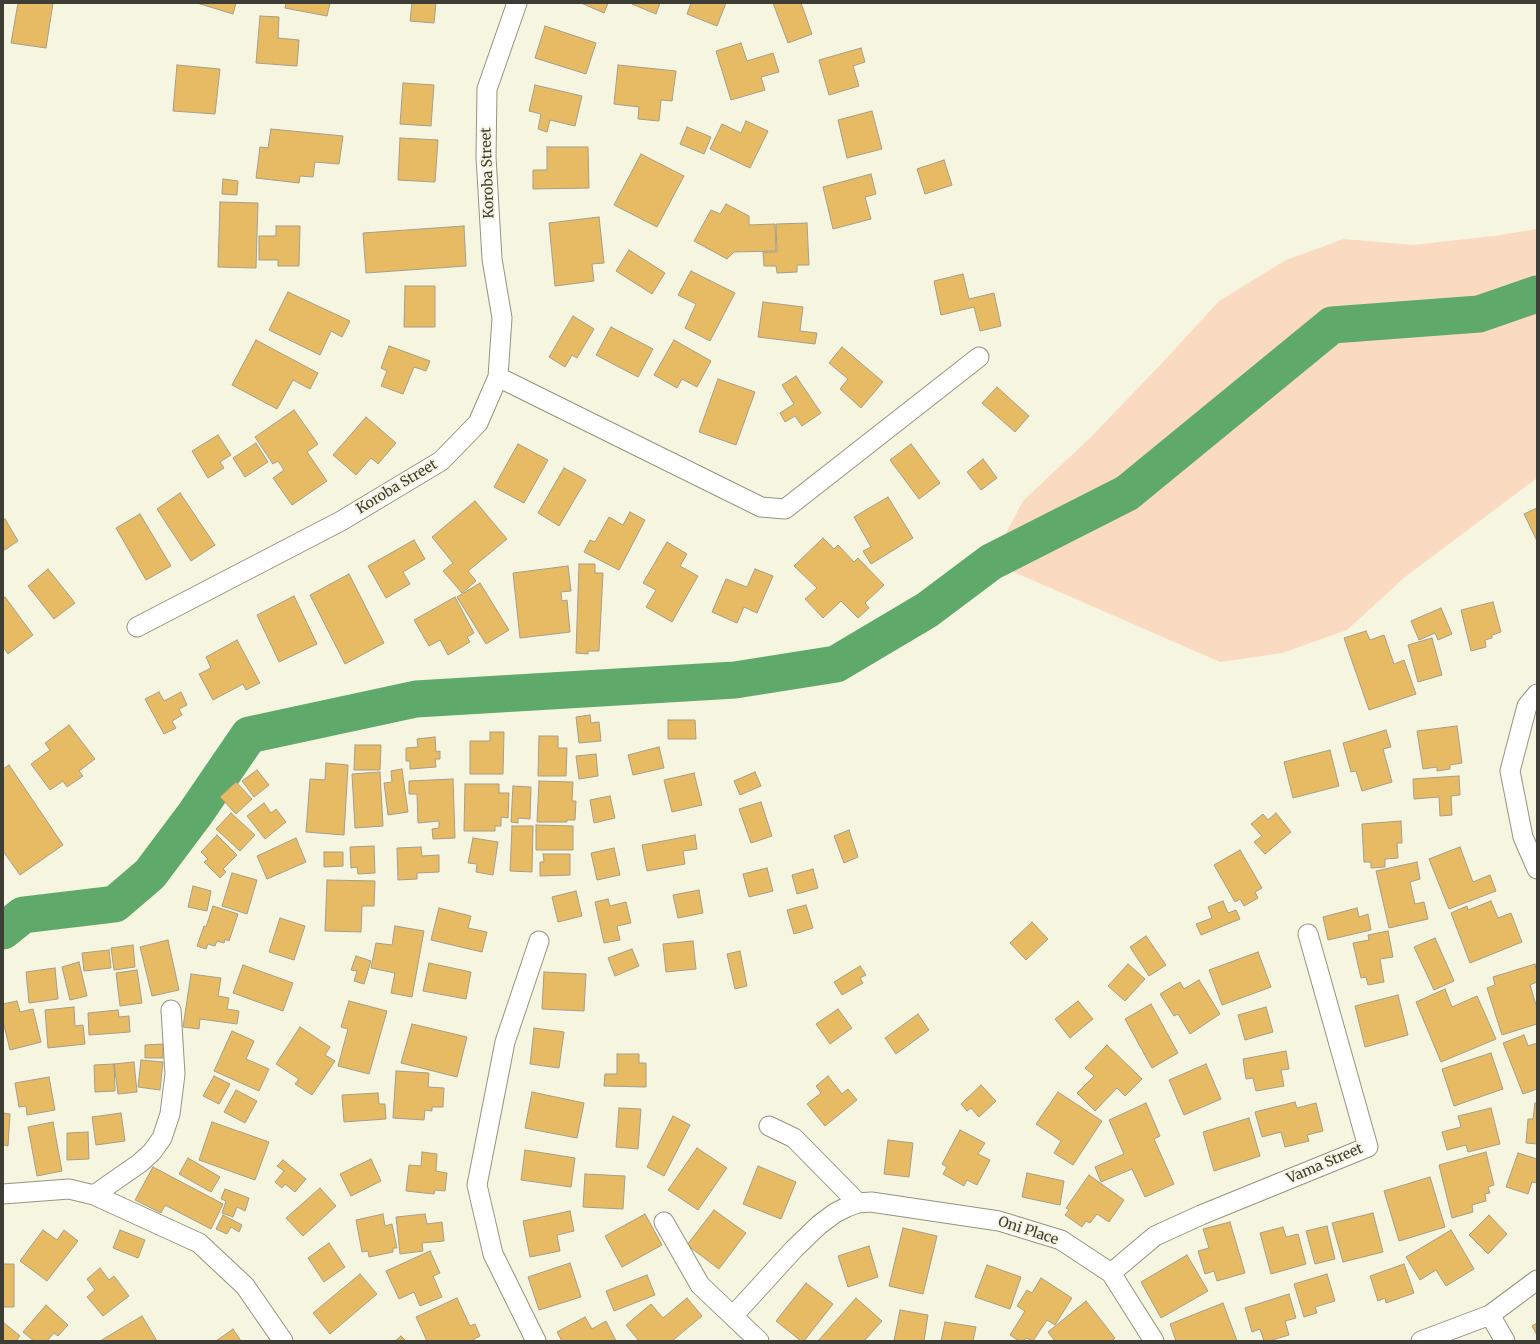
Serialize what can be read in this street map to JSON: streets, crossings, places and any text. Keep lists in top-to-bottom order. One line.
{"streets":{"street":["Koroba Street","Vama Street","Oni Place"]},"crossings":[["Vama Street","Oni Place"]]}
